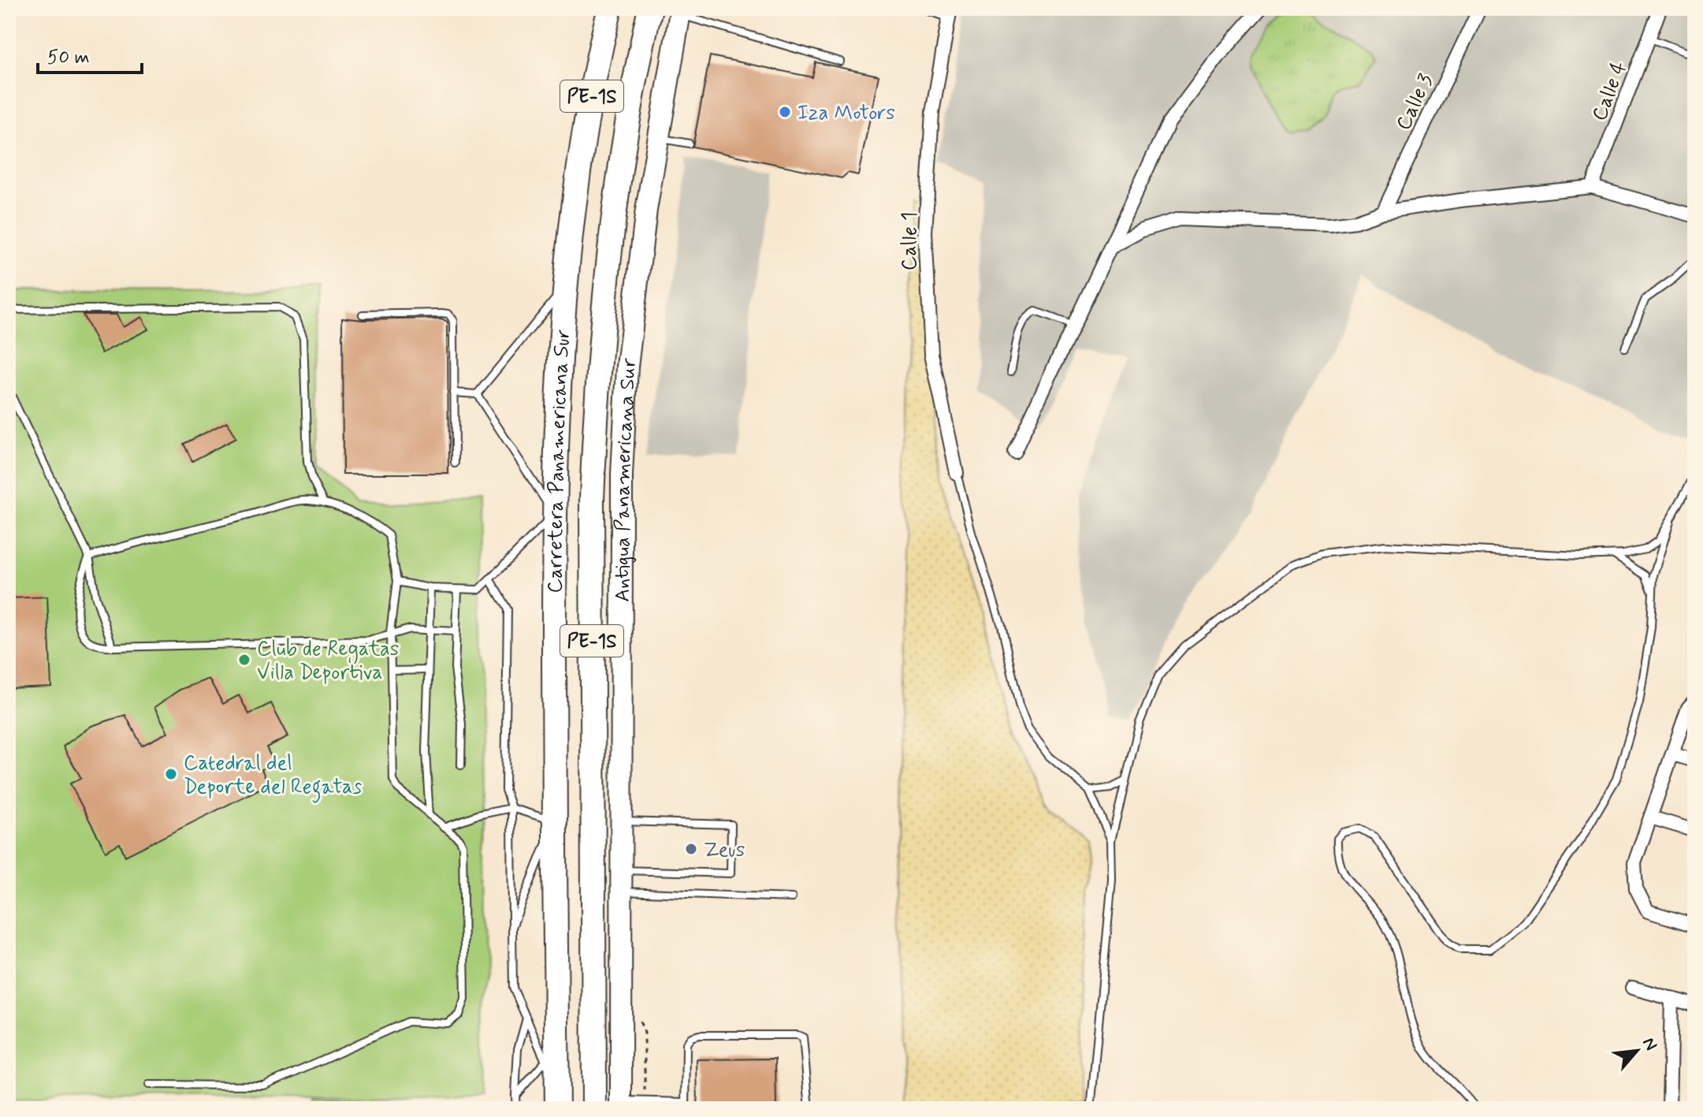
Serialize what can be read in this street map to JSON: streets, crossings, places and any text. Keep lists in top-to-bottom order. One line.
{"streets":{"highway":["PE-1S","Carretera Panamericana Sur"],"main road":["Antigua Panamericana Sur"],"street":["Calle 4","Calle 3","Calle 1"]},"places":["Iza Motors","Club de Regatas Villa Deportiva","Catedral del Deporte del Regatas","Zeus"],"scale_bar":"50 m","north":"top right"}
